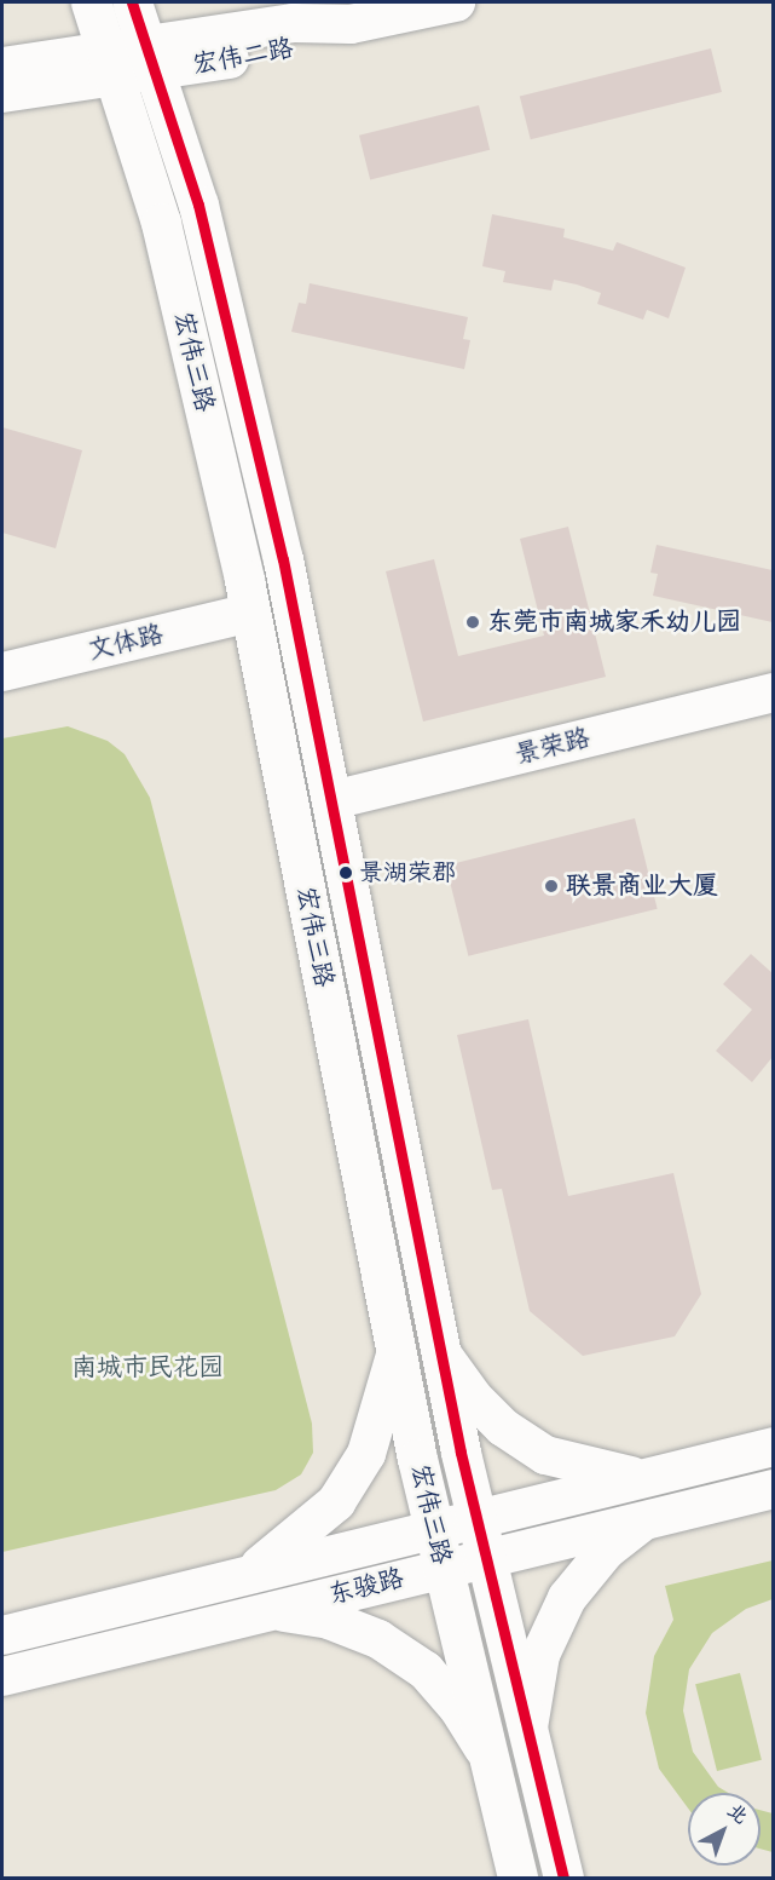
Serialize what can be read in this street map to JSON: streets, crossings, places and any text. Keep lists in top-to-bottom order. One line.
{"streets":{"main road":["宏伟三路"],"street":["宏伟二路","文体路","景荣路","东骏路"]},"crossings":[["宏伟二路","宏伟三路"],["宏伟三路","文体路"],["宏伟三路","景荣路"],["宏伟三路","东骏路"]],"parks":["南城市民花园"],"places":["东莞市南城家禾幼儿园","景湖荣郡","联景商业大厦"],"north":"top right"}
